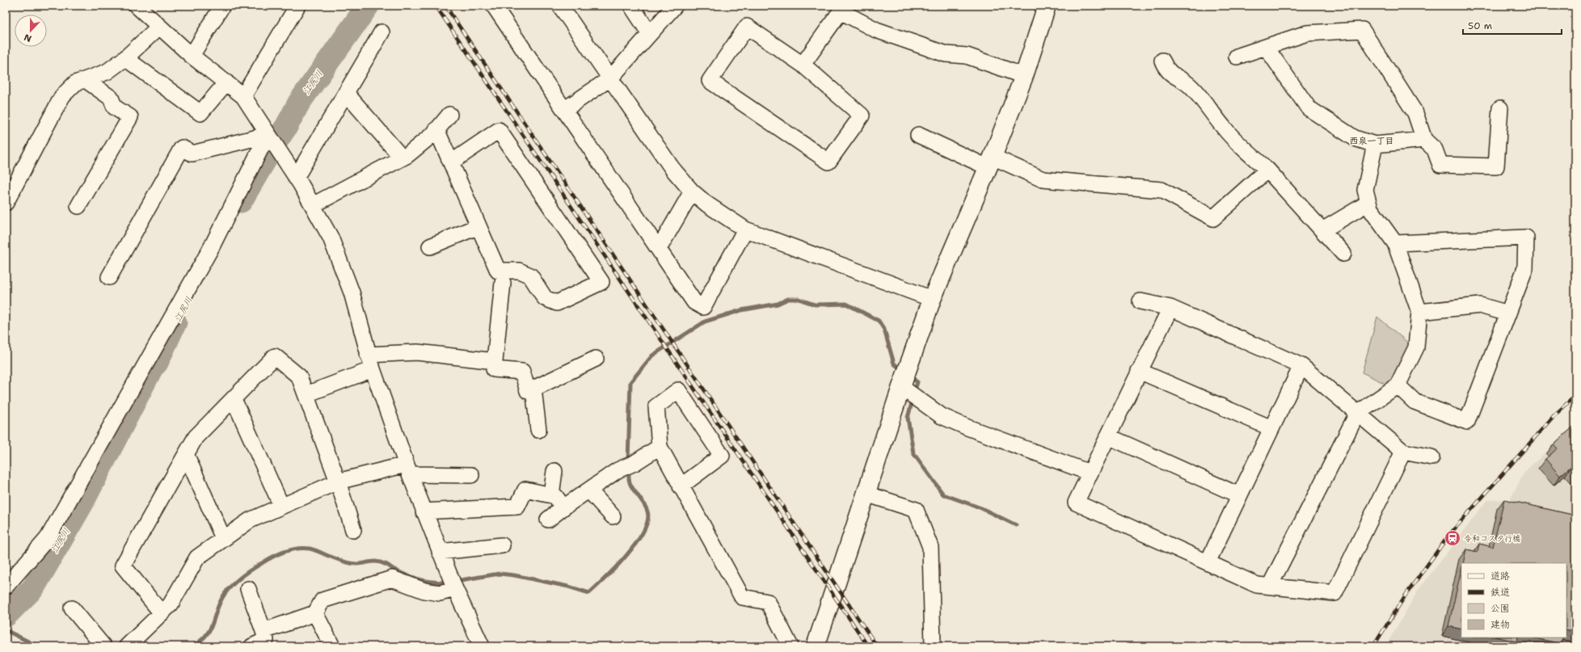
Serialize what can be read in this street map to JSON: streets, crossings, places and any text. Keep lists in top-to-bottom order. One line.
{"districts":["西泉一丁目"],"water":["江尻川"],"places":{"station":["令和コスタ行橋"]},"legend":["道路","鉄道","公園","建物"],"scale_bar":"50 m","north":"bottom"}
